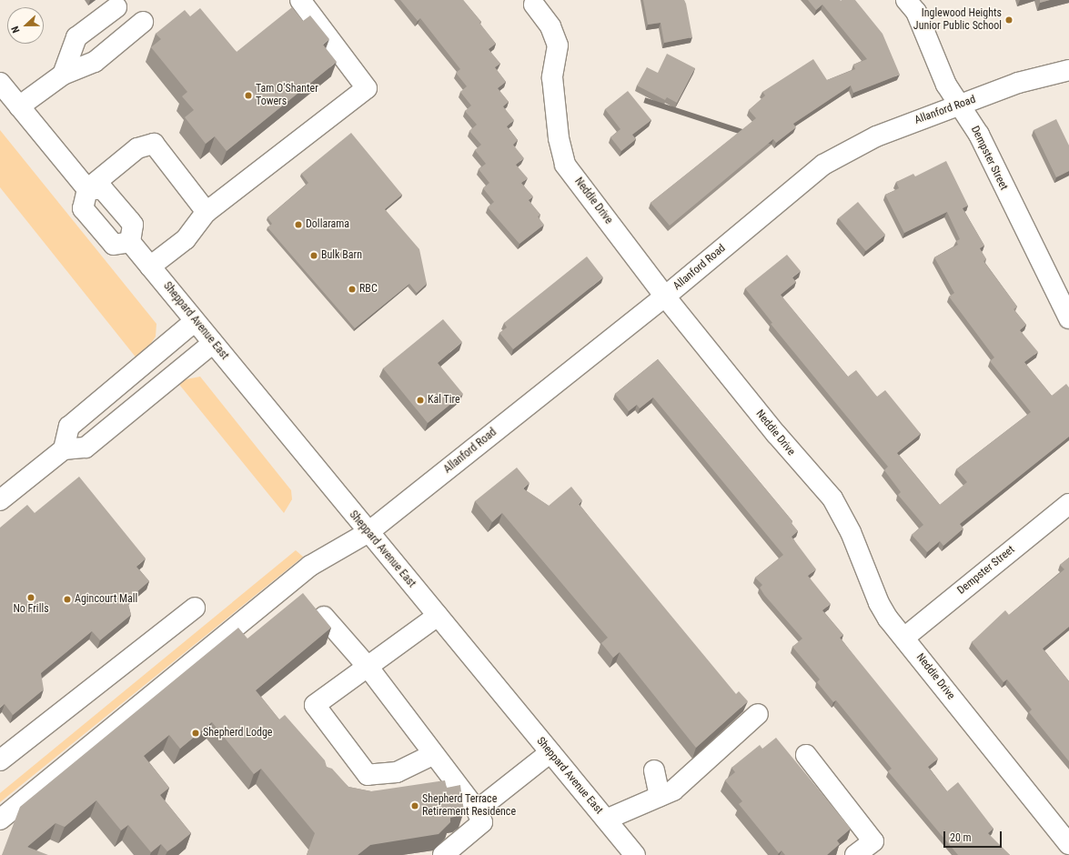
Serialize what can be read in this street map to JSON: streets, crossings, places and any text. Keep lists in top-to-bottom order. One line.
{"streets":{"street":["Allanford Road","Dempster Street","Neddie Drive","Sheppard Avenue East"]},"crossings":[["Allanford Road","Dempster Street"],["Allanford Road","Neddie Drive"],["Allanford Road","Sheppard Avenue East"],["Dempster Street","Neddie Drive"]],"places":["Inglewood Heights Junior Public School","Tam O'Shanter Towers","Dollarama","Bulk Barn","RBC","Kal Tire","No Frills","Agincourt Mall","Shepherd Lodge","Shepherd Terrace Retirement Residence"],"scale_bar":"20 m","north":"left"}
